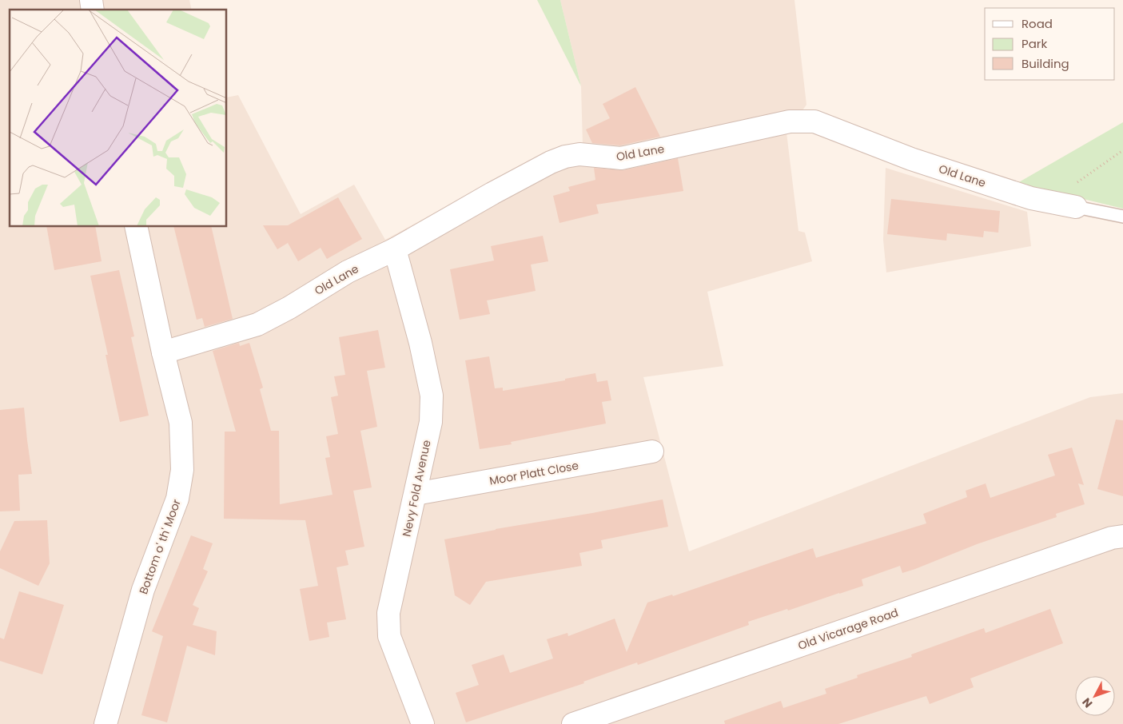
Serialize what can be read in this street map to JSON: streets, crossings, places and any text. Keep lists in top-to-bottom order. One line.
{"streets":{"street":["Old Lane","Moor Platt Close","Nevy Fold Avenue","Bottom o' th' Moor","Old Vicarage Road"]},"crossings":[["Old Lane","Nevy Fold Avenue"],["Old Lane","Bottom o' th' Moor"],["Moor Platt Close","Nevy Fold Avenue"]],"legend":["Road","Park","Building"],"north":"bottom left"}
